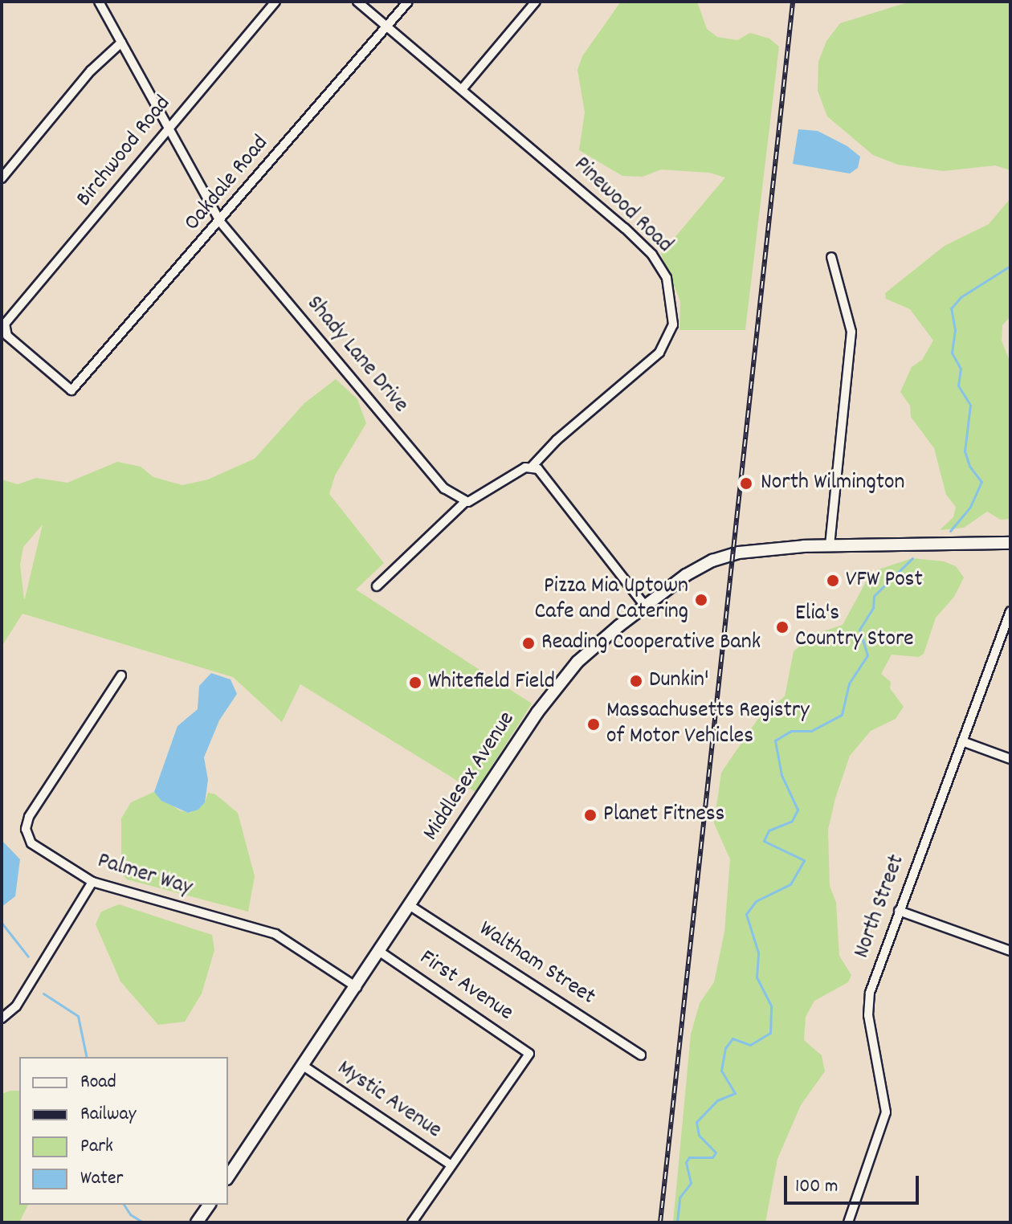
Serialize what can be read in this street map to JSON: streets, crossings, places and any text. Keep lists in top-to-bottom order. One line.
{"streets":{"main road":["Middlesex Avenue"],"street":["Birchwood Road","Oakdale Road","Pinewood Road","Shady Lane Drive","Palmer Way","North Street","Waltham Street","First Avenue","Mystic Avenue"]},"crossings":[["Birchwood Road","Oakdale Road"],["Birchwood Road","Shady Lane Drive"],["Oakdale Road","Pinewood Road"],["Oakdale Road","Shady Lane Drive"],["Middlesex Avenue","Palmer Way"],["Middlesex Avenue","Waltham Street"],["Middlesex Avenue","First Avenue"],["Middlesex Avenue","Mystic Avenue"],["First Avenue","Mystic Avenue"]],"places":["North Wilmington","VFW Post","Pizza Mia Uptown Cafe and Catering","Elia's Country Store","Reading Cooperative Bank","Dunkin'","Whitefield Field","Massachusetts Registry of Motor Vehicles","Planet Fitness"],"legend":["Road","Railway","Park","Water"],"scale_bar":"100 m"}
